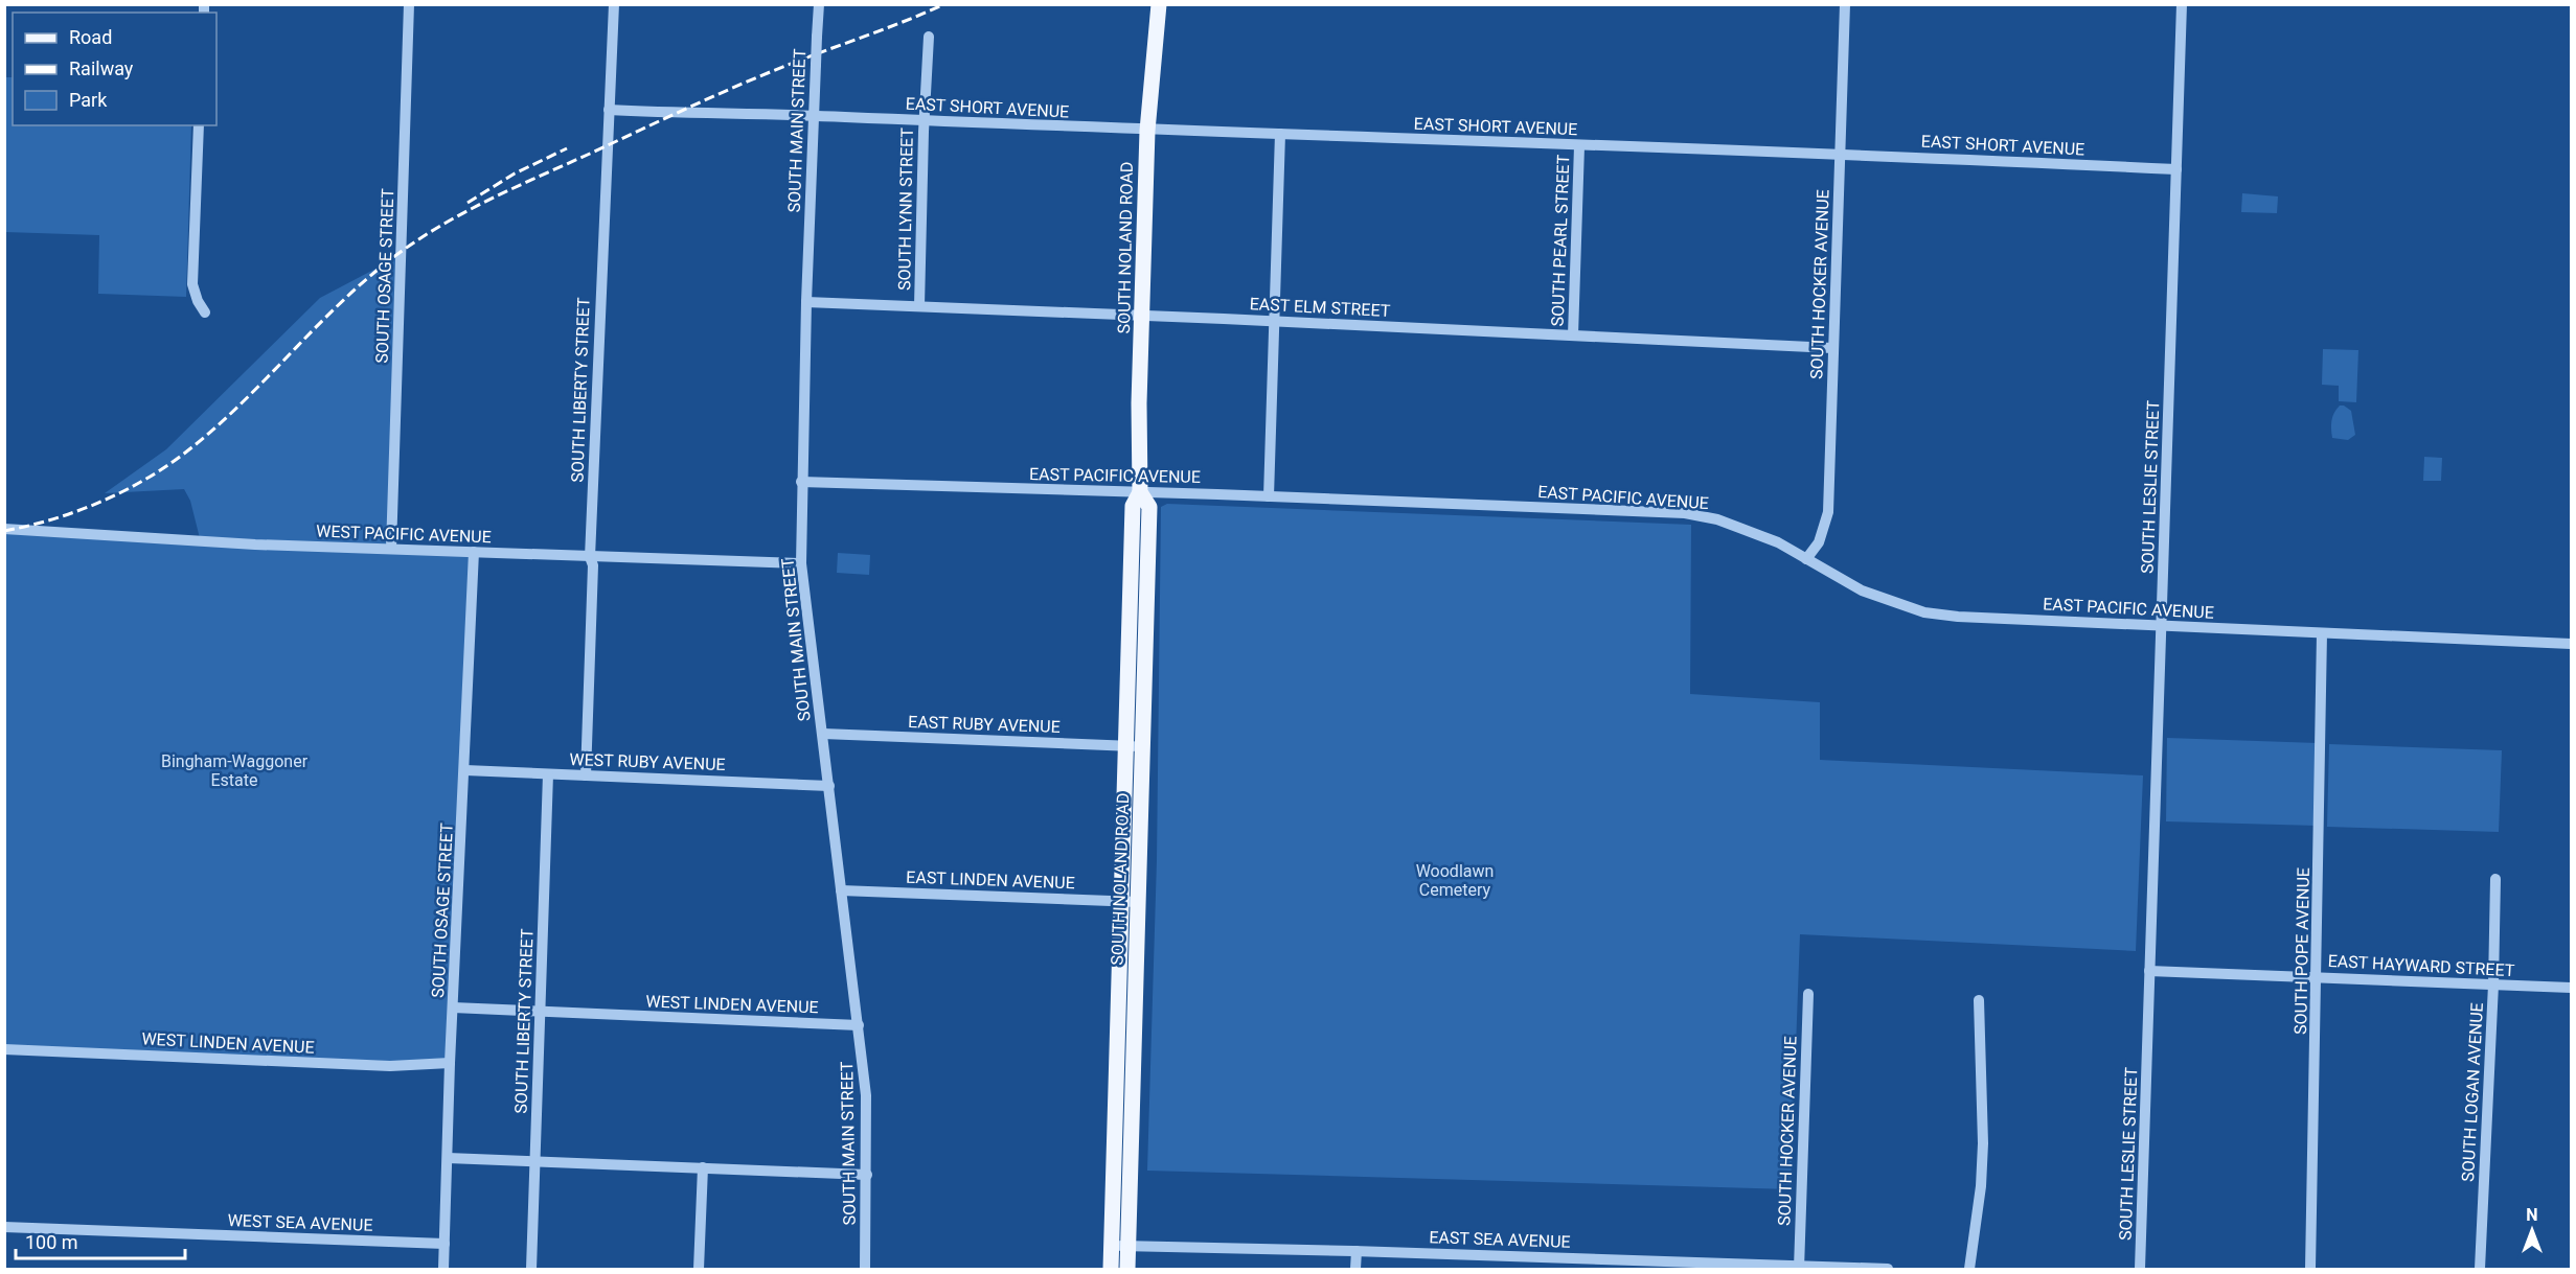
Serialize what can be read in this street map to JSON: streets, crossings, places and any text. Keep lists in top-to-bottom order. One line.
{"streets":{"main road":["SOUTH NOLAND ROAD"],"street":["EAST SHORT AVENUE","SOUTH MAIN STREET","SOUTH LYNN STREET","SOUTH PEARL STREET","SOUTH OSAGE STREET","SOUTH HOCKER AVENUE","EAST ELM STREET","SOUTH LIBERTY STREET","EAST PACIFIC AVENUE","SOUTH LESLIE STREET","WEST PACIFIC AVENUE","EAST RUBY AVENUE","WEST RUBY AVENUE","EAST LINDEN AVENUE","SOUTH POPE AVENUE","EAST HAYWARD STREET","WEST LINDEN AVENUE","SOUTH LOGAN AVENUE","WEST SEA AVENUE","EAST SEA AVENUE"]},"crossings":[["EAST SHORT AVENUE","SOUTH MAIN STREET"],["EAST SHORT AVENUE","SOUTH LYNN STREET"],["EAST SHORT AVENUE","SOUTH PEARL STREET"],["EAST SHORT AVENUE","SOUTH NOLAND ROAD"],["EAST SHORT AVENUE","SOUTH HOCKER AVENUE"],["EAST SHORT AVENUE","SOUTH LIBERTY STREET"],["EAST SHORT AVENUE","SOUTH LESLIE STREET"],["SOUTH MAIN STREET","EAST ELM STREET"],["SOUTH MAIN STREET","EAST PACIFIC AVENUE"],["SOUTH MAIN STREET","WEST PACIFIC AVENUE"],["SOUTH MAIN STREET","EAST RUBY AVENUE"],["SOUTH MAIN STREET","WEST RUBY AVENUE"],["SOUTH MAIN STREET","EAST LINDEN AVENUE"],["SOUTH MAIN STREET","WEST LINDEN AVENUE"],["SOUTH LYNN STREET","EAST ELM STREET"],["SOUTH PEARL STREET","EAST ELM STREET"],["SOUTH NOLAND ROAD","EAST ELM STREET"],["SOUTH NOLAND ROAD","EAST PACIFIC AVENUE"],["SOUTH NOLAND ROAD","EAST RUBY AVENUE"],["SOUTH NOLAND ROAD","EAST LINDEN AVENUE"],["SOUTH NOLAND ROAD","EAST SEA AVENUE"],["SOUTH OSAGE STREET","WEST PACIFIC AVENUE"],["SOUTH OSAGE STREET","WEST RUBY AVENUE"],["SOUTH OSAGE STREET","WEST LINDEN AVENUE"],["SOUTH OSAGE STREET","WEST SEA AVENUE"],["SOUTH HOCKER AVENUE","EAST ELM STREET"],["SOUTH HOCKER AVENUE","EAST PACIFIC AVENUE"],["SOUTH HOCKER AVENUE","EAST SEA AVENUE"],["SOUTH LIBERTY STREET","WEST PACIFIC AVENUE"],["SOUTH LIBERTY STREET","WEST RUBY AVENUE"],["SOUTH LIBERTY STREET","WEST LINDEN AVENUE"],["EAST PACIFIC AVENUE","SOUTH LESLIE STREET"],["EAST PACIFIC AVENUE","SOUTH POPE AVENUE"],["SOUTH LESLIE STREET","EAST HAYWARD STREET"],["SOUTH POPE AVENUE","EAST HAYWARD STREET"],["EAST HAYWARD STREET","SOUTH LOGAN AVENUE"]],"parks":["Bingham-Waggoner Estate","Woodlawn Cemetery"],"legend":["Road","Railway","Park"],"scale_bar":"100 m","north":"top"}
